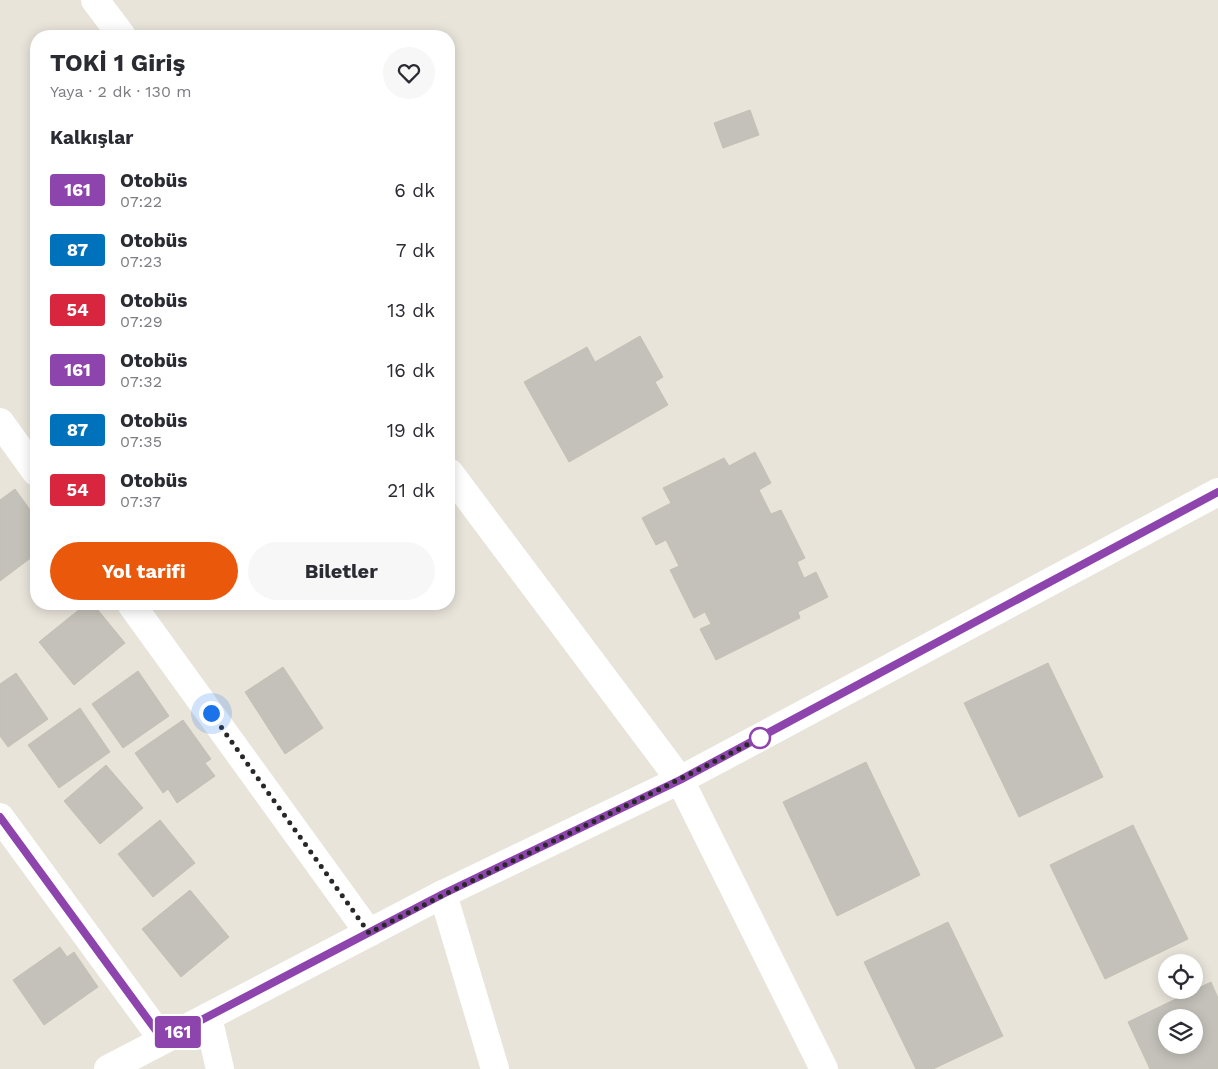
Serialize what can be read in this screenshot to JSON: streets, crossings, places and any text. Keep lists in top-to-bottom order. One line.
{"lines":["bus line 161"],"page":{"on_map":"161","heading":[["TOKİ 1 Giriş","Yaya · 2 dk · 130 m"],"Kalkışlar"],"list":[{"mark":"161","name":"Otobüs","note":"07:22","value":"6 dk"},{"mark":"87","name":"Otobüs","note":"07:23","value":"7 dk"},{"mark":"54","name":"Otobüs","note":"07:29","value":"13 dk"},{"mark":"161","name":"Otobüs","note":"07:32","value":"16 dk"},{"mark":"87","name":"Otobüs","note":"07:35","value":"19 dk"},{"mark":"54","name":"Otobüs","note":"07:37","value":"21 dk"}],"buttons":["Yol tarifi","Biletler"]}}
